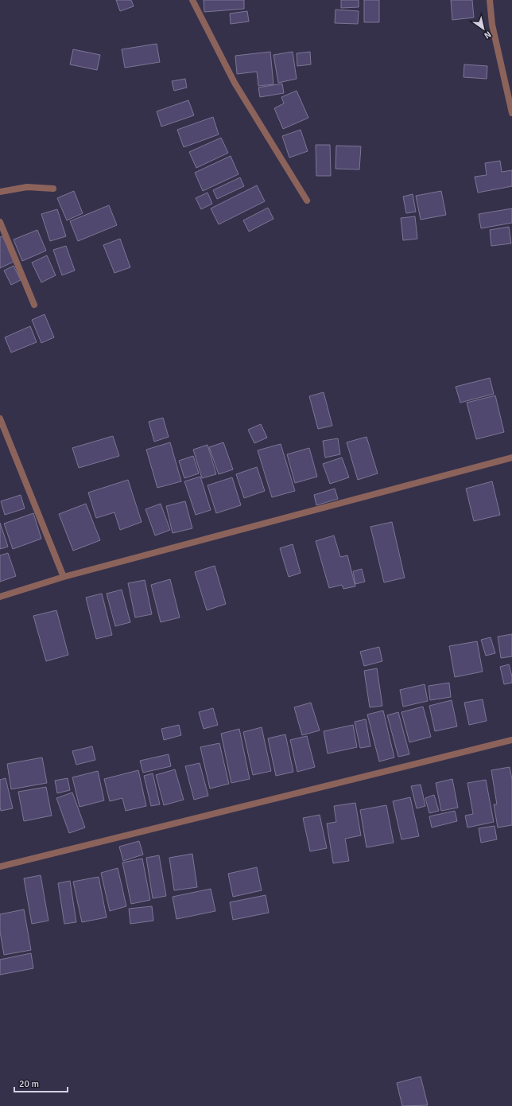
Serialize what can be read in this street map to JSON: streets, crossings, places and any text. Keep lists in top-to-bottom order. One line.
{"scale_bar":"20 m","north":"bottom right"}
